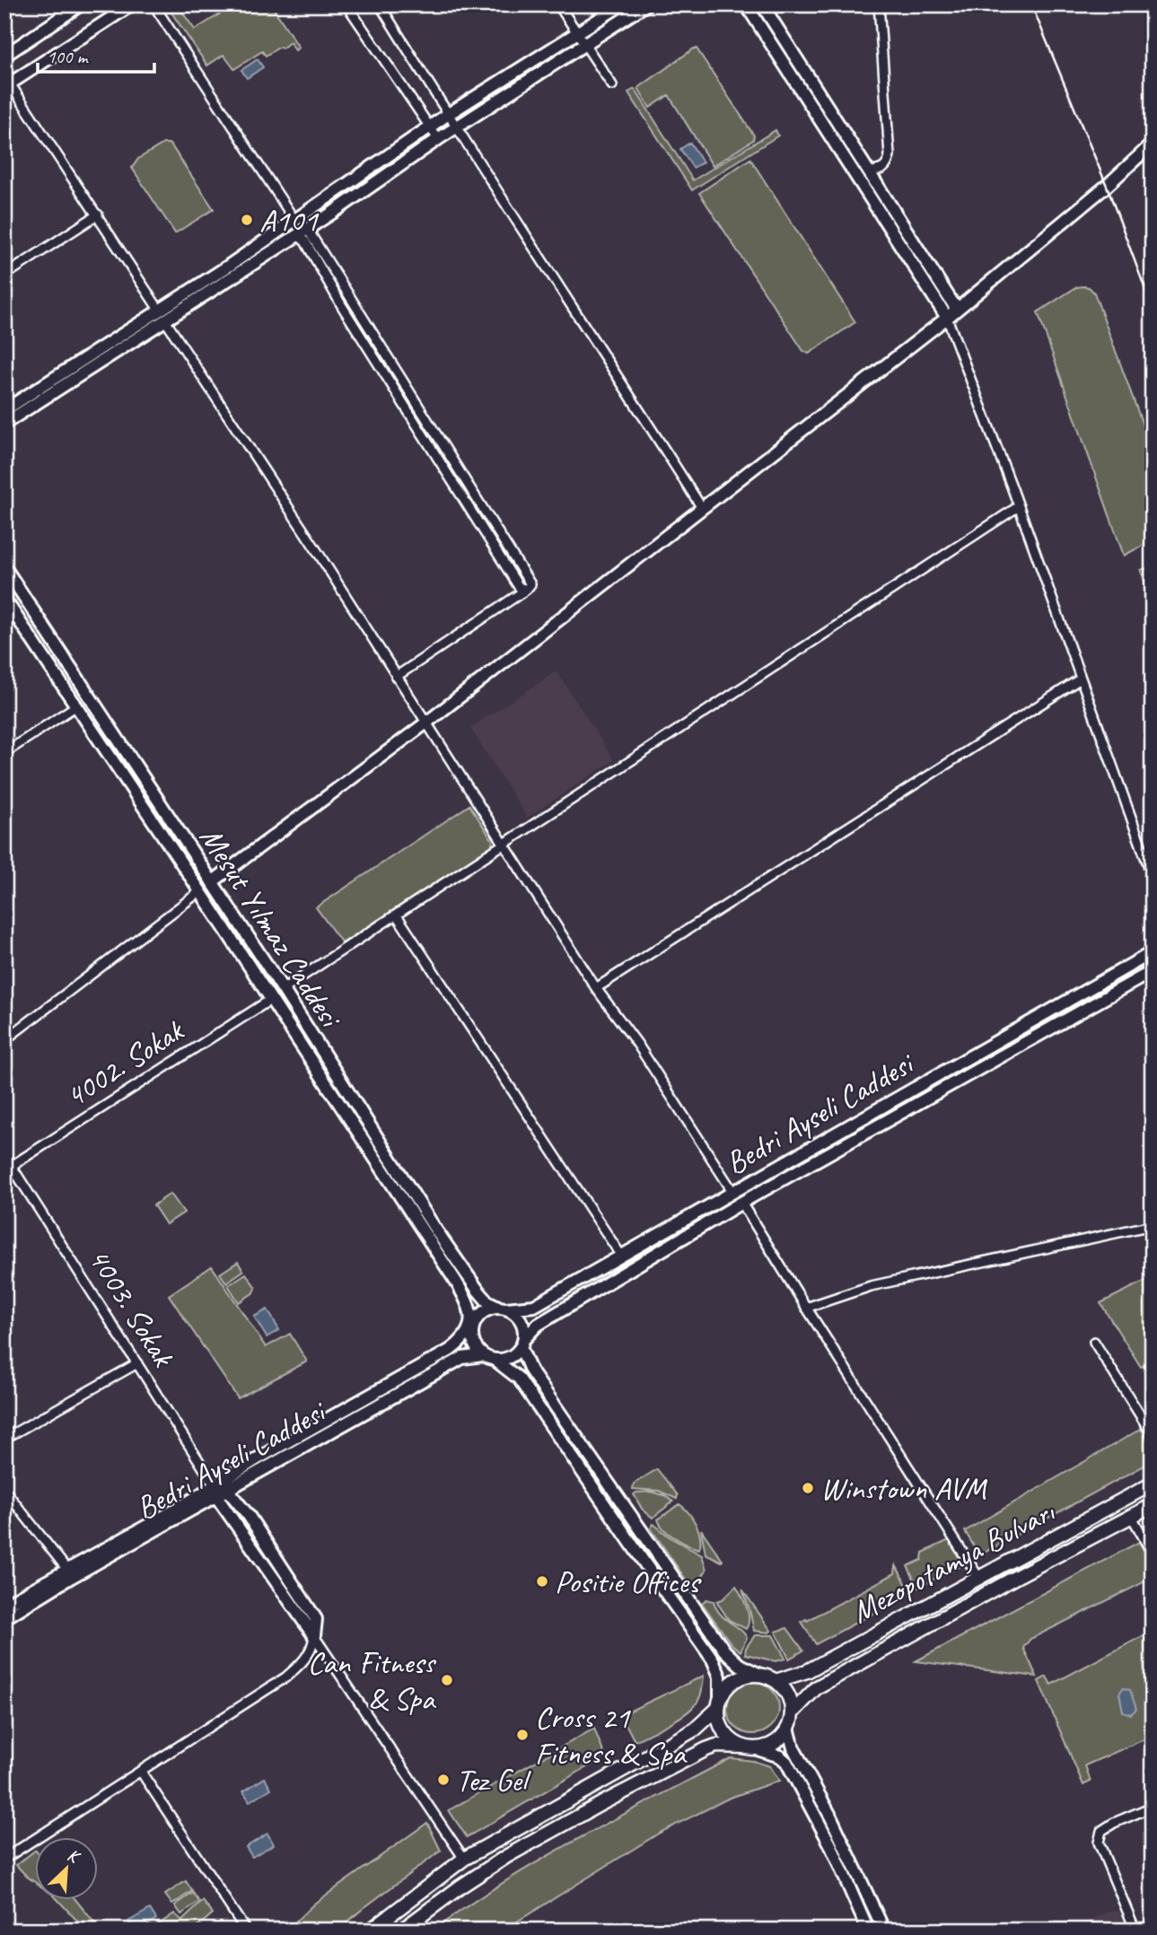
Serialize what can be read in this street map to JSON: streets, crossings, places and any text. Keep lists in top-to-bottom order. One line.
{"streets":{"main road":["Mesut Yılmaz Caddesi","Bedri Ayseli Caddesi","Mezopotamya Bulvarı"],"street":["4002. Sokak","4003. Sokak"]},"crossings":[["Mesut Yılmaz Caddesi","4002. Sokak"],["Mesut Yılmaz Caddesi","Bedri Ayseli Caddesi"],["4002. Sokak","4003. Sokak"],["Bedri Ayseli Caddesi","4003. Sokak"]],"places":["A101","Winstown AVM","Positie Offices","Can Fitness & Spa","Cross 21 Fitness & Spa","Tez Gel"],"scale_bar":"100 m","north":"top right"}
